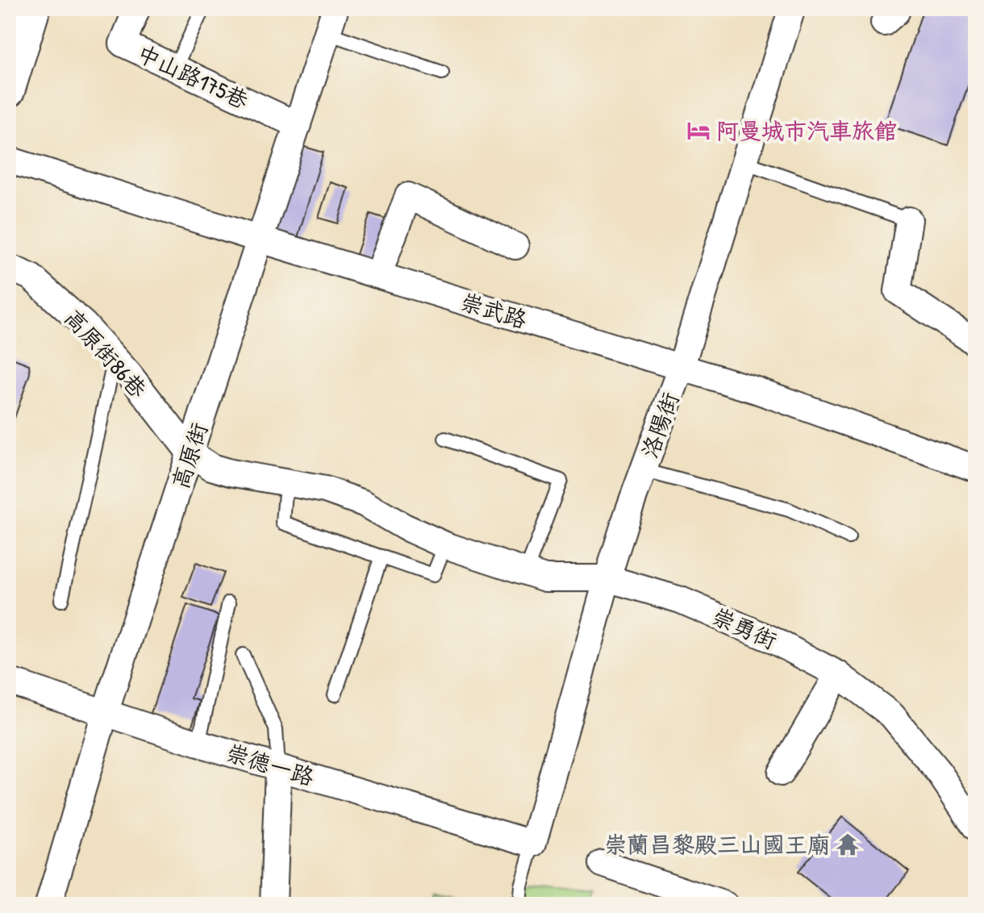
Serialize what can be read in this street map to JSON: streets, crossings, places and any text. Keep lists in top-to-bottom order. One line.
{"streets":{"street":["中山路175巷","崇武路","高原街86巷","洛陽街","高原街","崇勇街","崇德一路"]},"crossings":[["中山路175巷","高原街"],["崇武路","洛陽街"],["崇武路","高原街"],["高原街86巷","高原街"],["高原街86巷","崇勇街"],["洛陽街","崇勇街"],["洛陽街","崇德一路"],["高原街","崇勇街"],["高原街","崇德一路"]],"places":{"hotel":["阿曼城市汽車旅館"],"temple":["崇蘭昌黎殿三山國王廟"]}}
